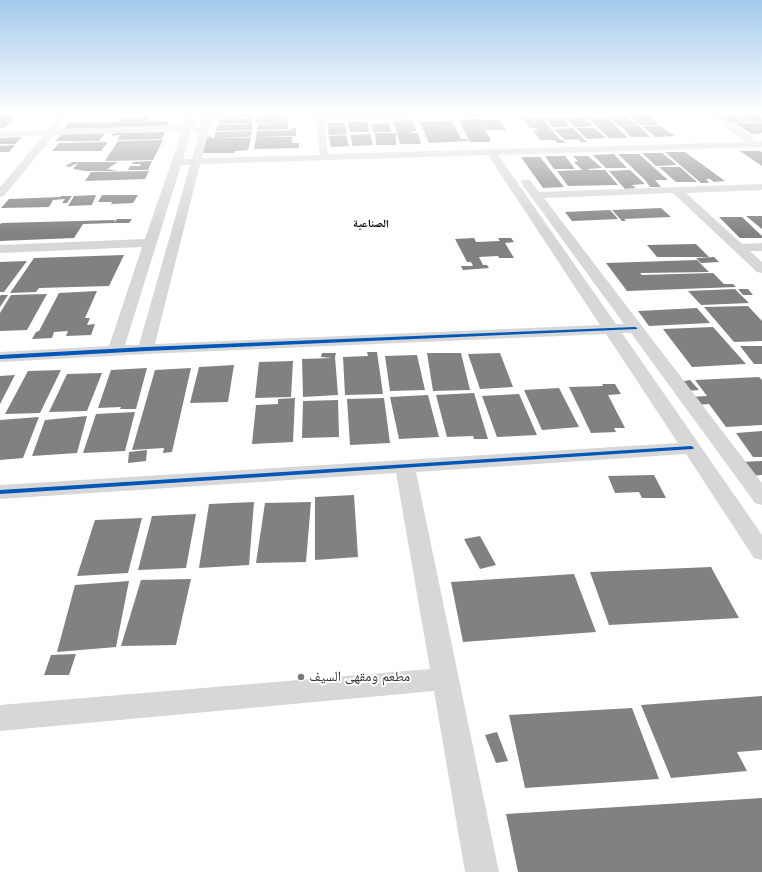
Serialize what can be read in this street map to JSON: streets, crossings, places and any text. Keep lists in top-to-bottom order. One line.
{"districts":["الصناعية"],"places":["مطعم ومقهى السيف"]}
